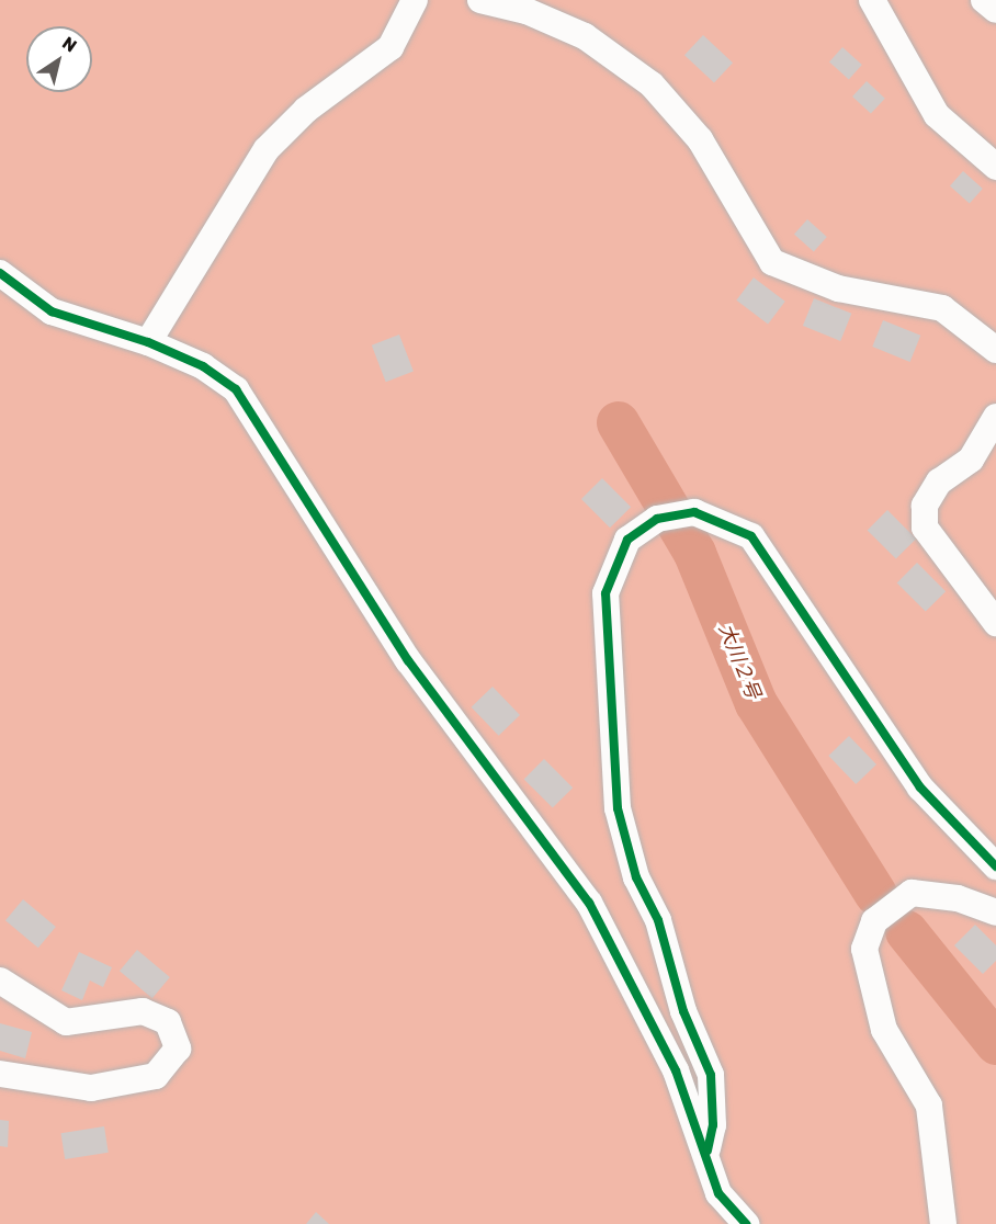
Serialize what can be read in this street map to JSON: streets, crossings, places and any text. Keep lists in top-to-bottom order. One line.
{"water":["大川２号"],"north":"top right"}
